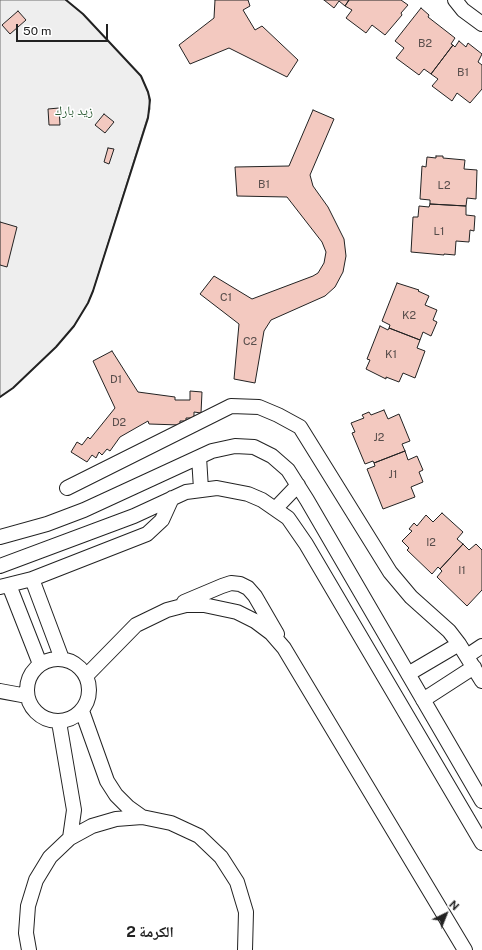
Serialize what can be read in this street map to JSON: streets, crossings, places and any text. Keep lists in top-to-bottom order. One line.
{"districts":["الكرمة 2"],"parks":["زيد بارك"],"house_numbers":["B2","B1","B1","L2","L1","C1","K2","C2","K1","D1","D2","J2","J1","I2","I1"],"scale_bar":"50 m","north":"top right"}
